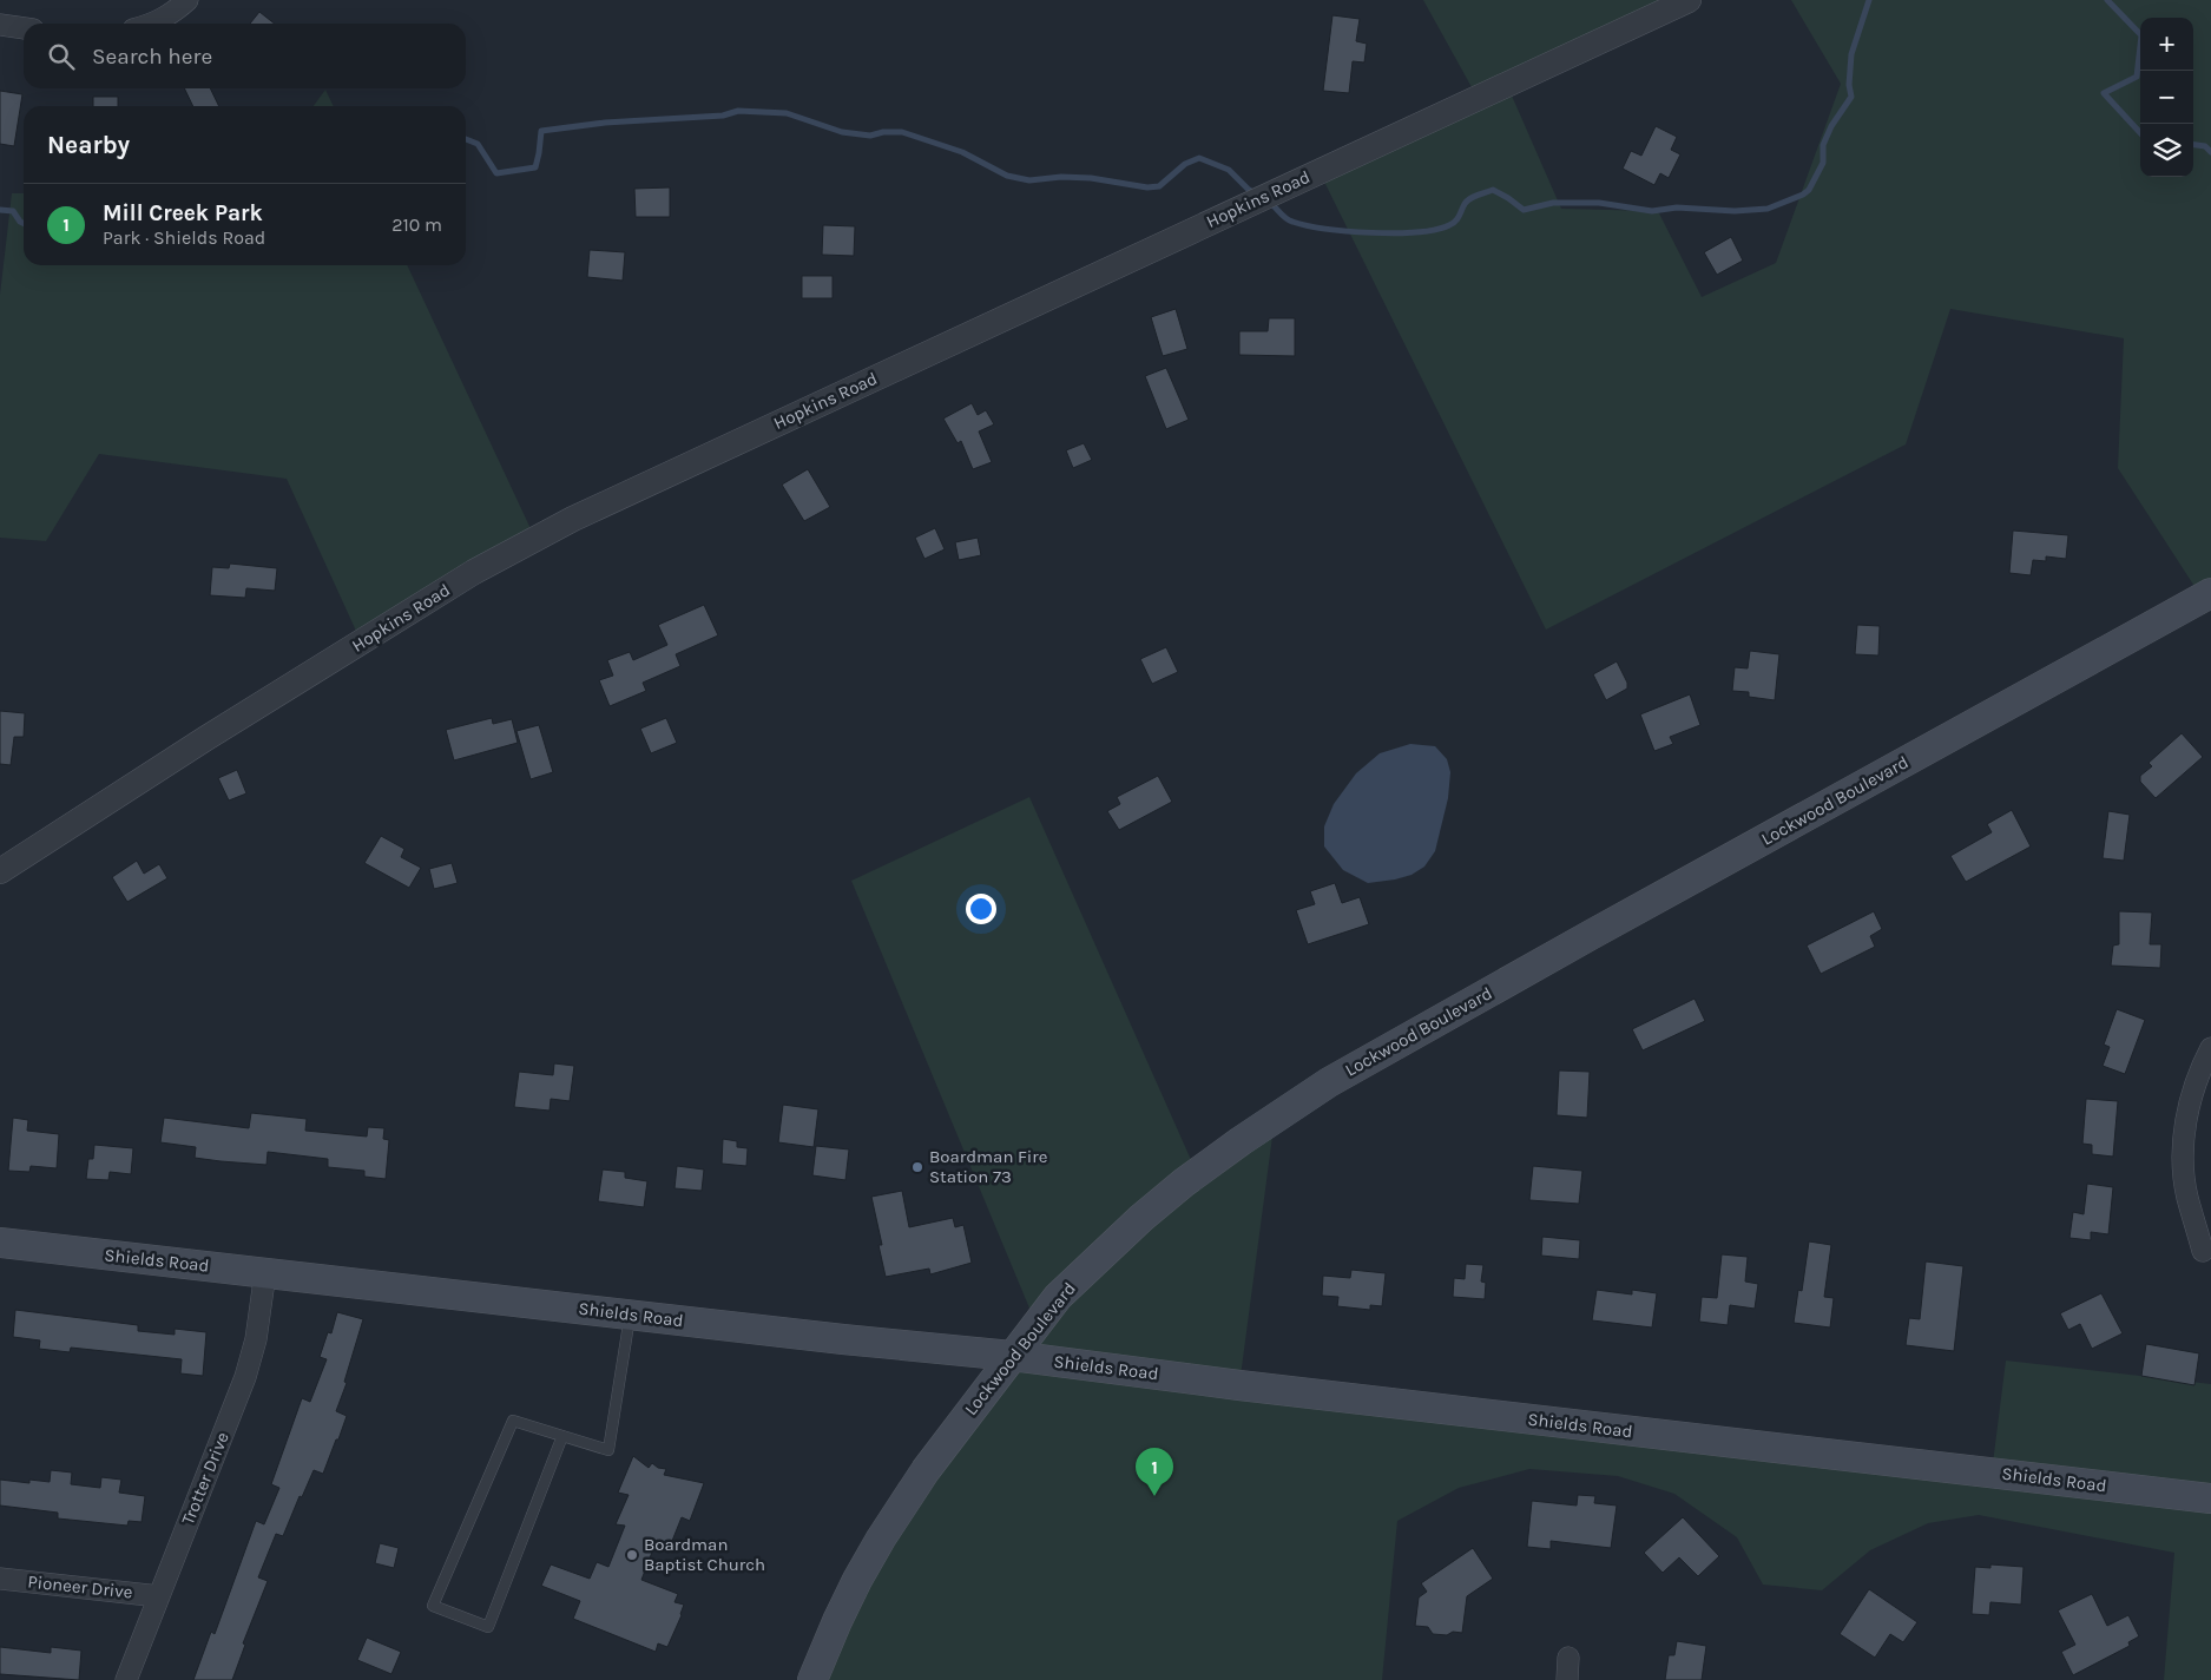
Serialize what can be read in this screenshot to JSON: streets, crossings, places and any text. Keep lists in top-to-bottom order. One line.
{"streets":{"main road":["Lockwood Boulevard","Shields Road"],"street":["Hopkins Road","Trotter Drive","Pioneer Drive"]},"crossings":[["Lockwood Boulevard","Shields Road"],["Shields Road","Trotter Drive"],["Trotter Drive","Pioneer Drive"]],"places":["Boardman Fire Station 73","Boardman Baptist Church"],"page":{"map_buttons":["+","−"],"search":"Search here","heading":"Nearby","list":[{"mark":"1","name":"Mill Creek Park","note":"Park · Shields Road","value":"210 m"}],"pins":"1"}}
